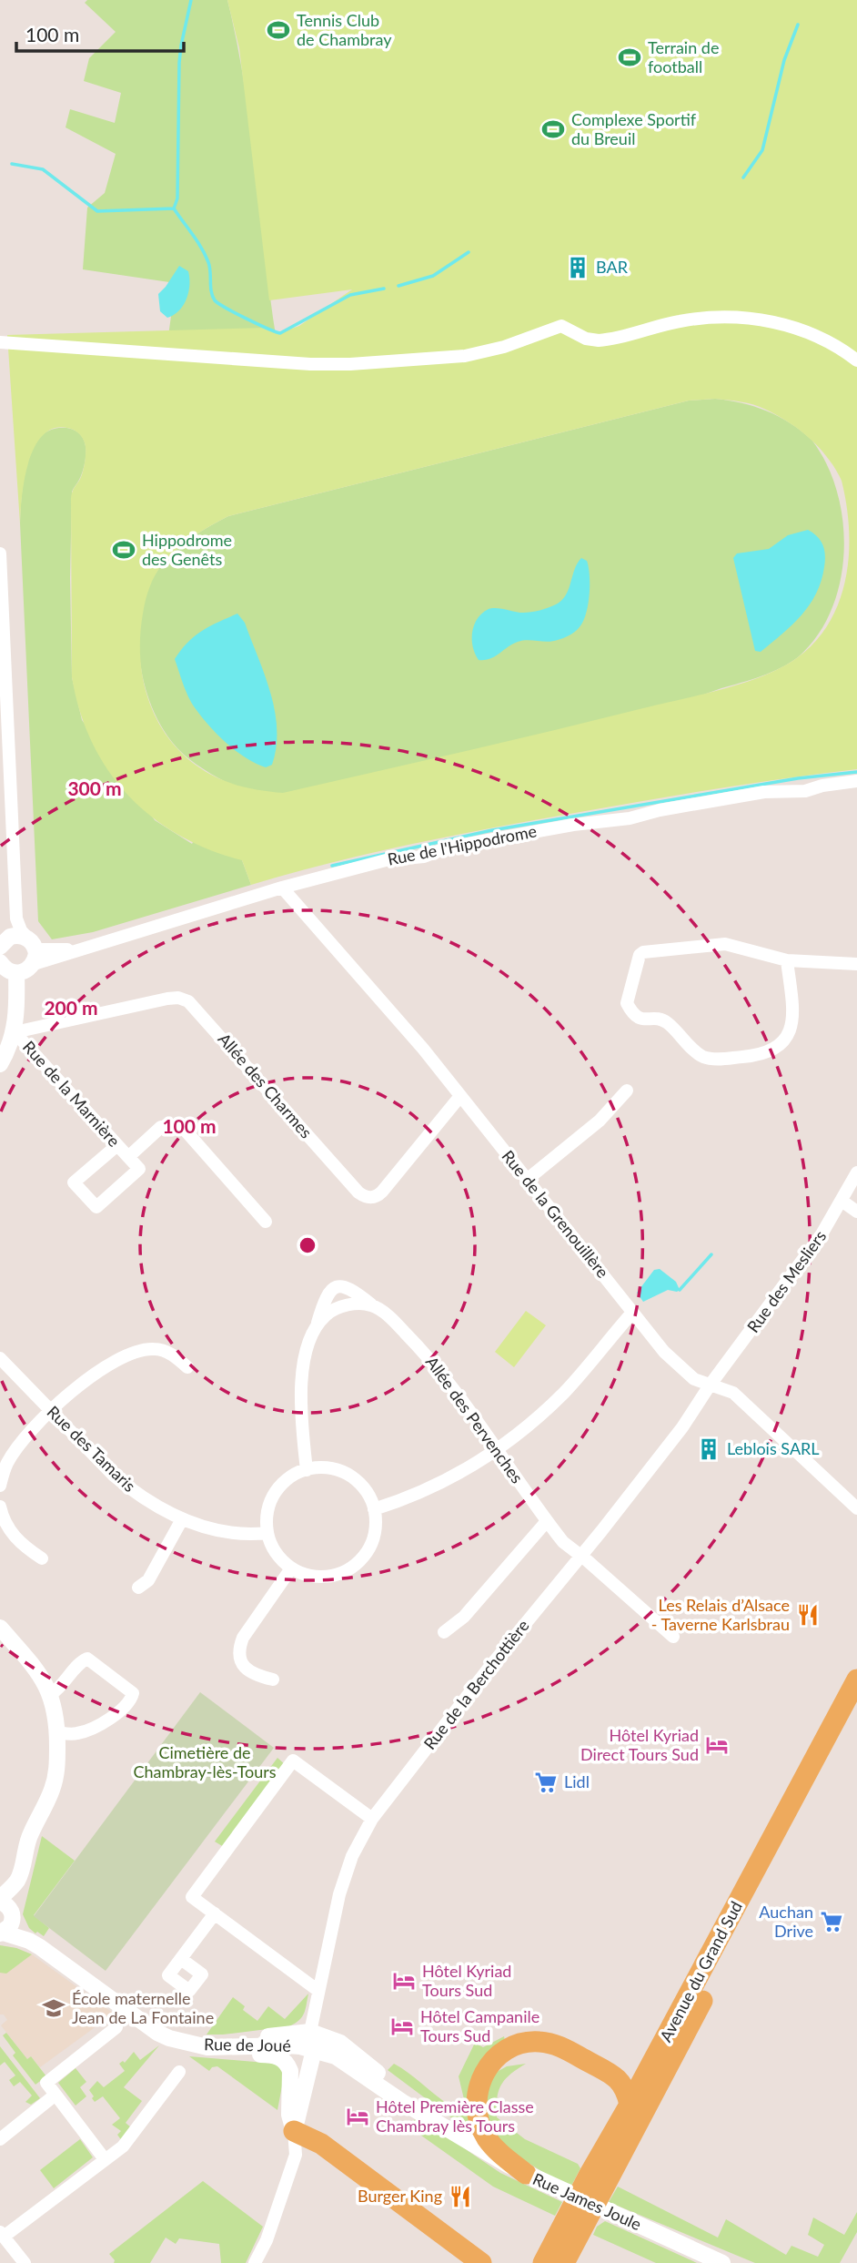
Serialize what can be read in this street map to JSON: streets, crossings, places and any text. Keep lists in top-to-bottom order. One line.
{"streets":{"main road":["Avenue du Grand Sud"],"street":["Rue de l'Hippodrome","Allée des Charmes","Rue de la Marnière","Rue de la Grenouillère","Rue des Mesliers","Allée des Pervenches","Rue des Tamaris","Rue de la Berchottière","Rue de Joué","Rue James Joule"]},"crossings":[["Rue de l'Hippodrome","Rue de la Grenouillère"],["Allée des Charmes","Rue de la Marnière"],["Allée des Charmes","Rue de la Grenouillère"],["Rue de la Grenouillère","Rue des Mesliers"],["Rue de la Grenouillère","Rue de la Berchottière"],["Rue des Mesliers","Rue de la Berchottière"],["Allée des Pervenches","Rue de la Berchottière"],["Rue de la Berchottière","Rue de Joué"],["Rue de la Berchottière","Rue James Joule"],["Rue de Joué","Rue James Joule"]],"parks":["Cimetière de Chambray-lès-Tours"],"places":{"sports":["Tennis Club de Chambray","Terrain de football","Complexe Sportif du Breuil","Hippodrome des Genêts"],"building":["BAR","Leblois SARL"],"restaurant":["Les Relais d’Alsace - Taverne Karlsbrau","Burger King"],"hotel":["Hôtel Kyriad Direct Tours Sud","Hôtel Kyriad Tours Sud","Hôtel Campanile Tours Sud","Hôtel Première Classe Chambray lès Tours"],"supermarket":["Lidl","Auchan Drive"],"school or university":["École maternelle Jean de La Fontaine"]},"scale_bar":"100 m","rings":["300 m","200 m","100 m"]}
